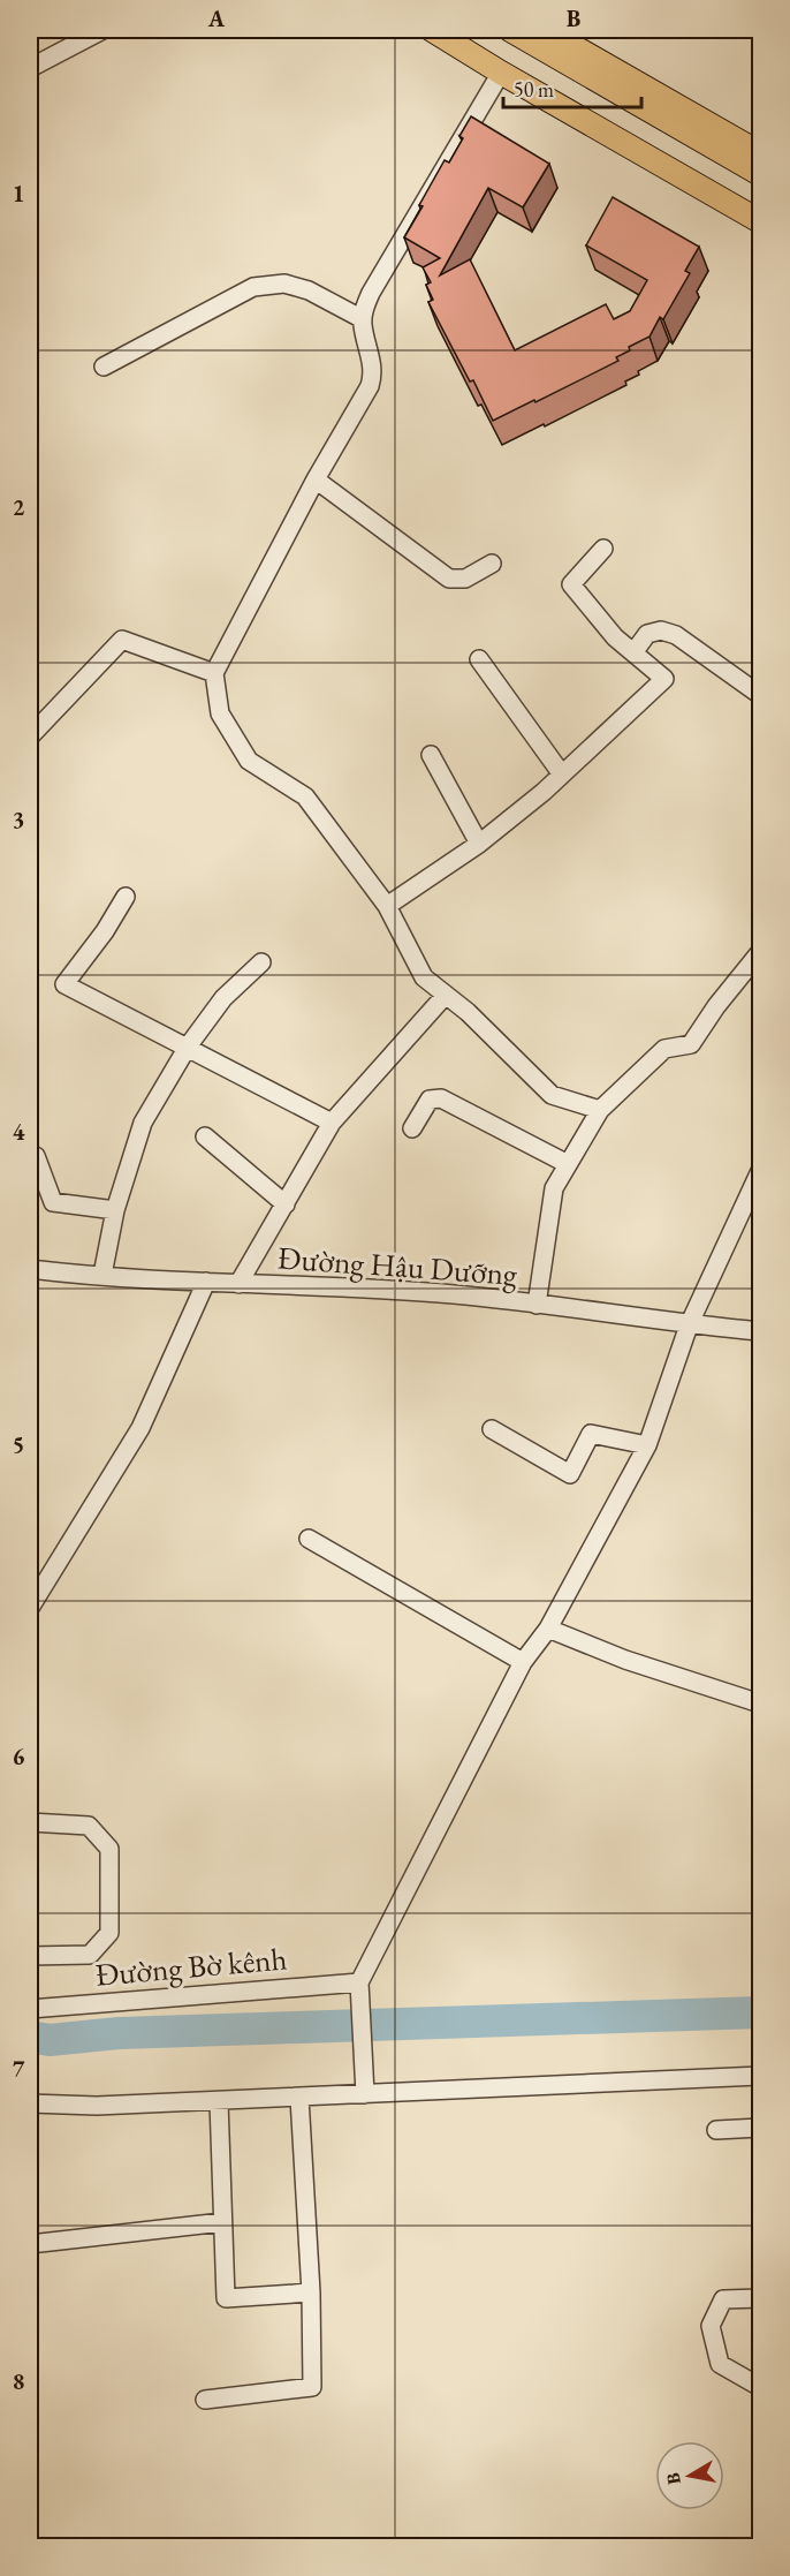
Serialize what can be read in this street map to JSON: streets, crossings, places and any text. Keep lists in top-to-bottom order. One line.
{"streets":{"street":["Đường Hậu Dưỡng","Đường Bờ kênh"]},"scale_bar":"50 m","north":"left","grid":{"columns":["A","B"],"rows":["1","2","3","4","5","6","7","8"]}}
